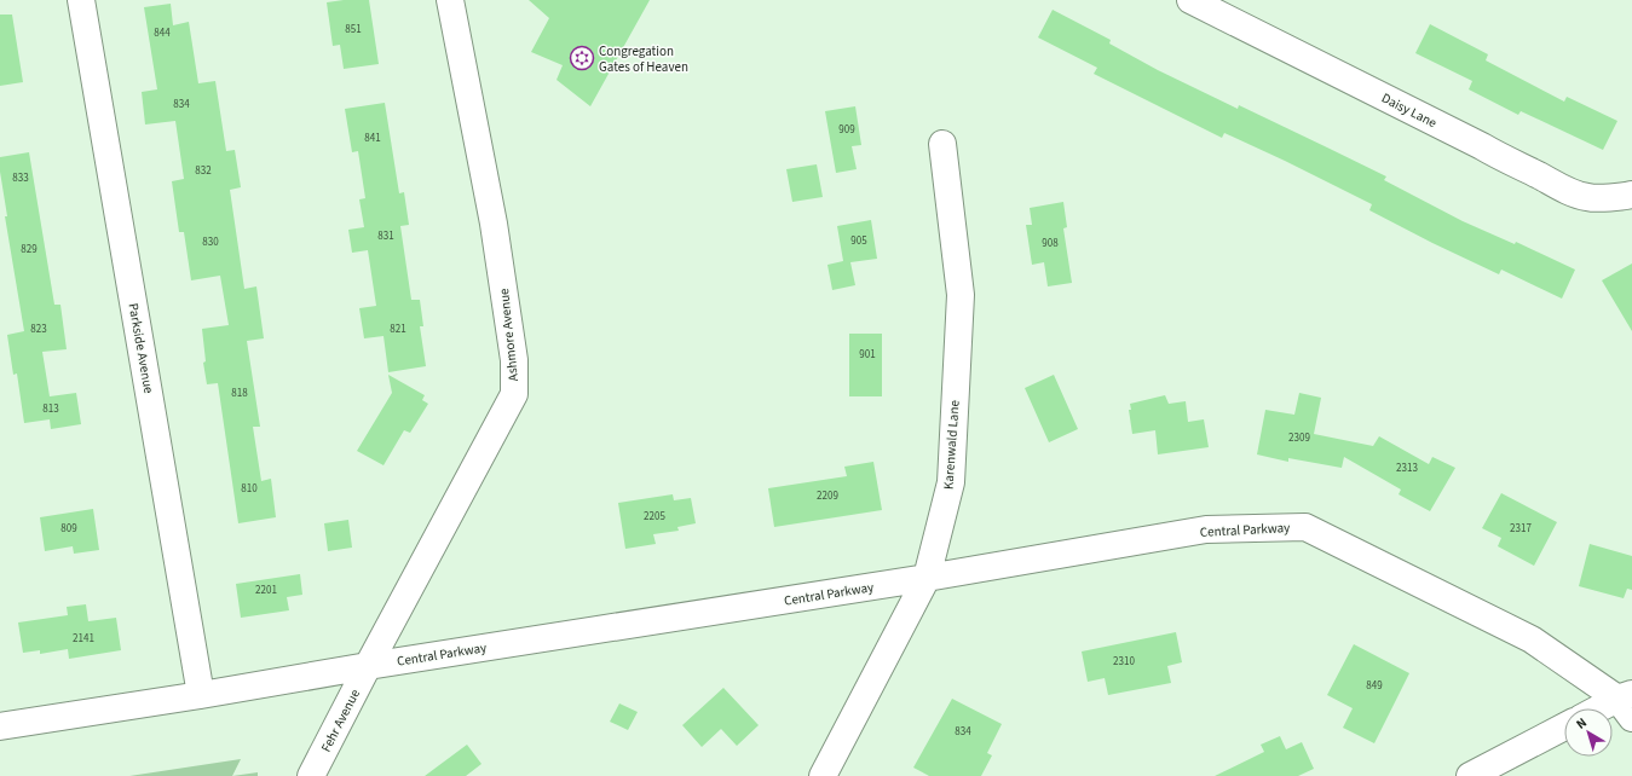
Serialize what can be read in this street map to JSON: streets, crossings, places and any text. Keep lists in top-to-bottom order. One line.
{"streets":{"street":["Daisy Lane","Ashmore Avenue","Parkside Avenue","Karenwald Lane","Central Parkway","Fehr Avenue"]},"crossings":[["Ashmore Avenue","Central Parkway"],["Ashmore Avenue","Fehr Avenue"],["Parkside Avenue","Central Parkway"],["Karenwald Lane","Central Parkway"],["Central Parkway","Fehr Avenue"]],"places":{"synagogue":["Congregation Gates of Heaven"]},"house_numbers":["851","844","834","909","841","832","833","831","905","830","908","829","823","821","901","818","813","2309","2313","810","2209","2205","809","2317","2201","2141","2310","849","834"],"north":"top left"}
